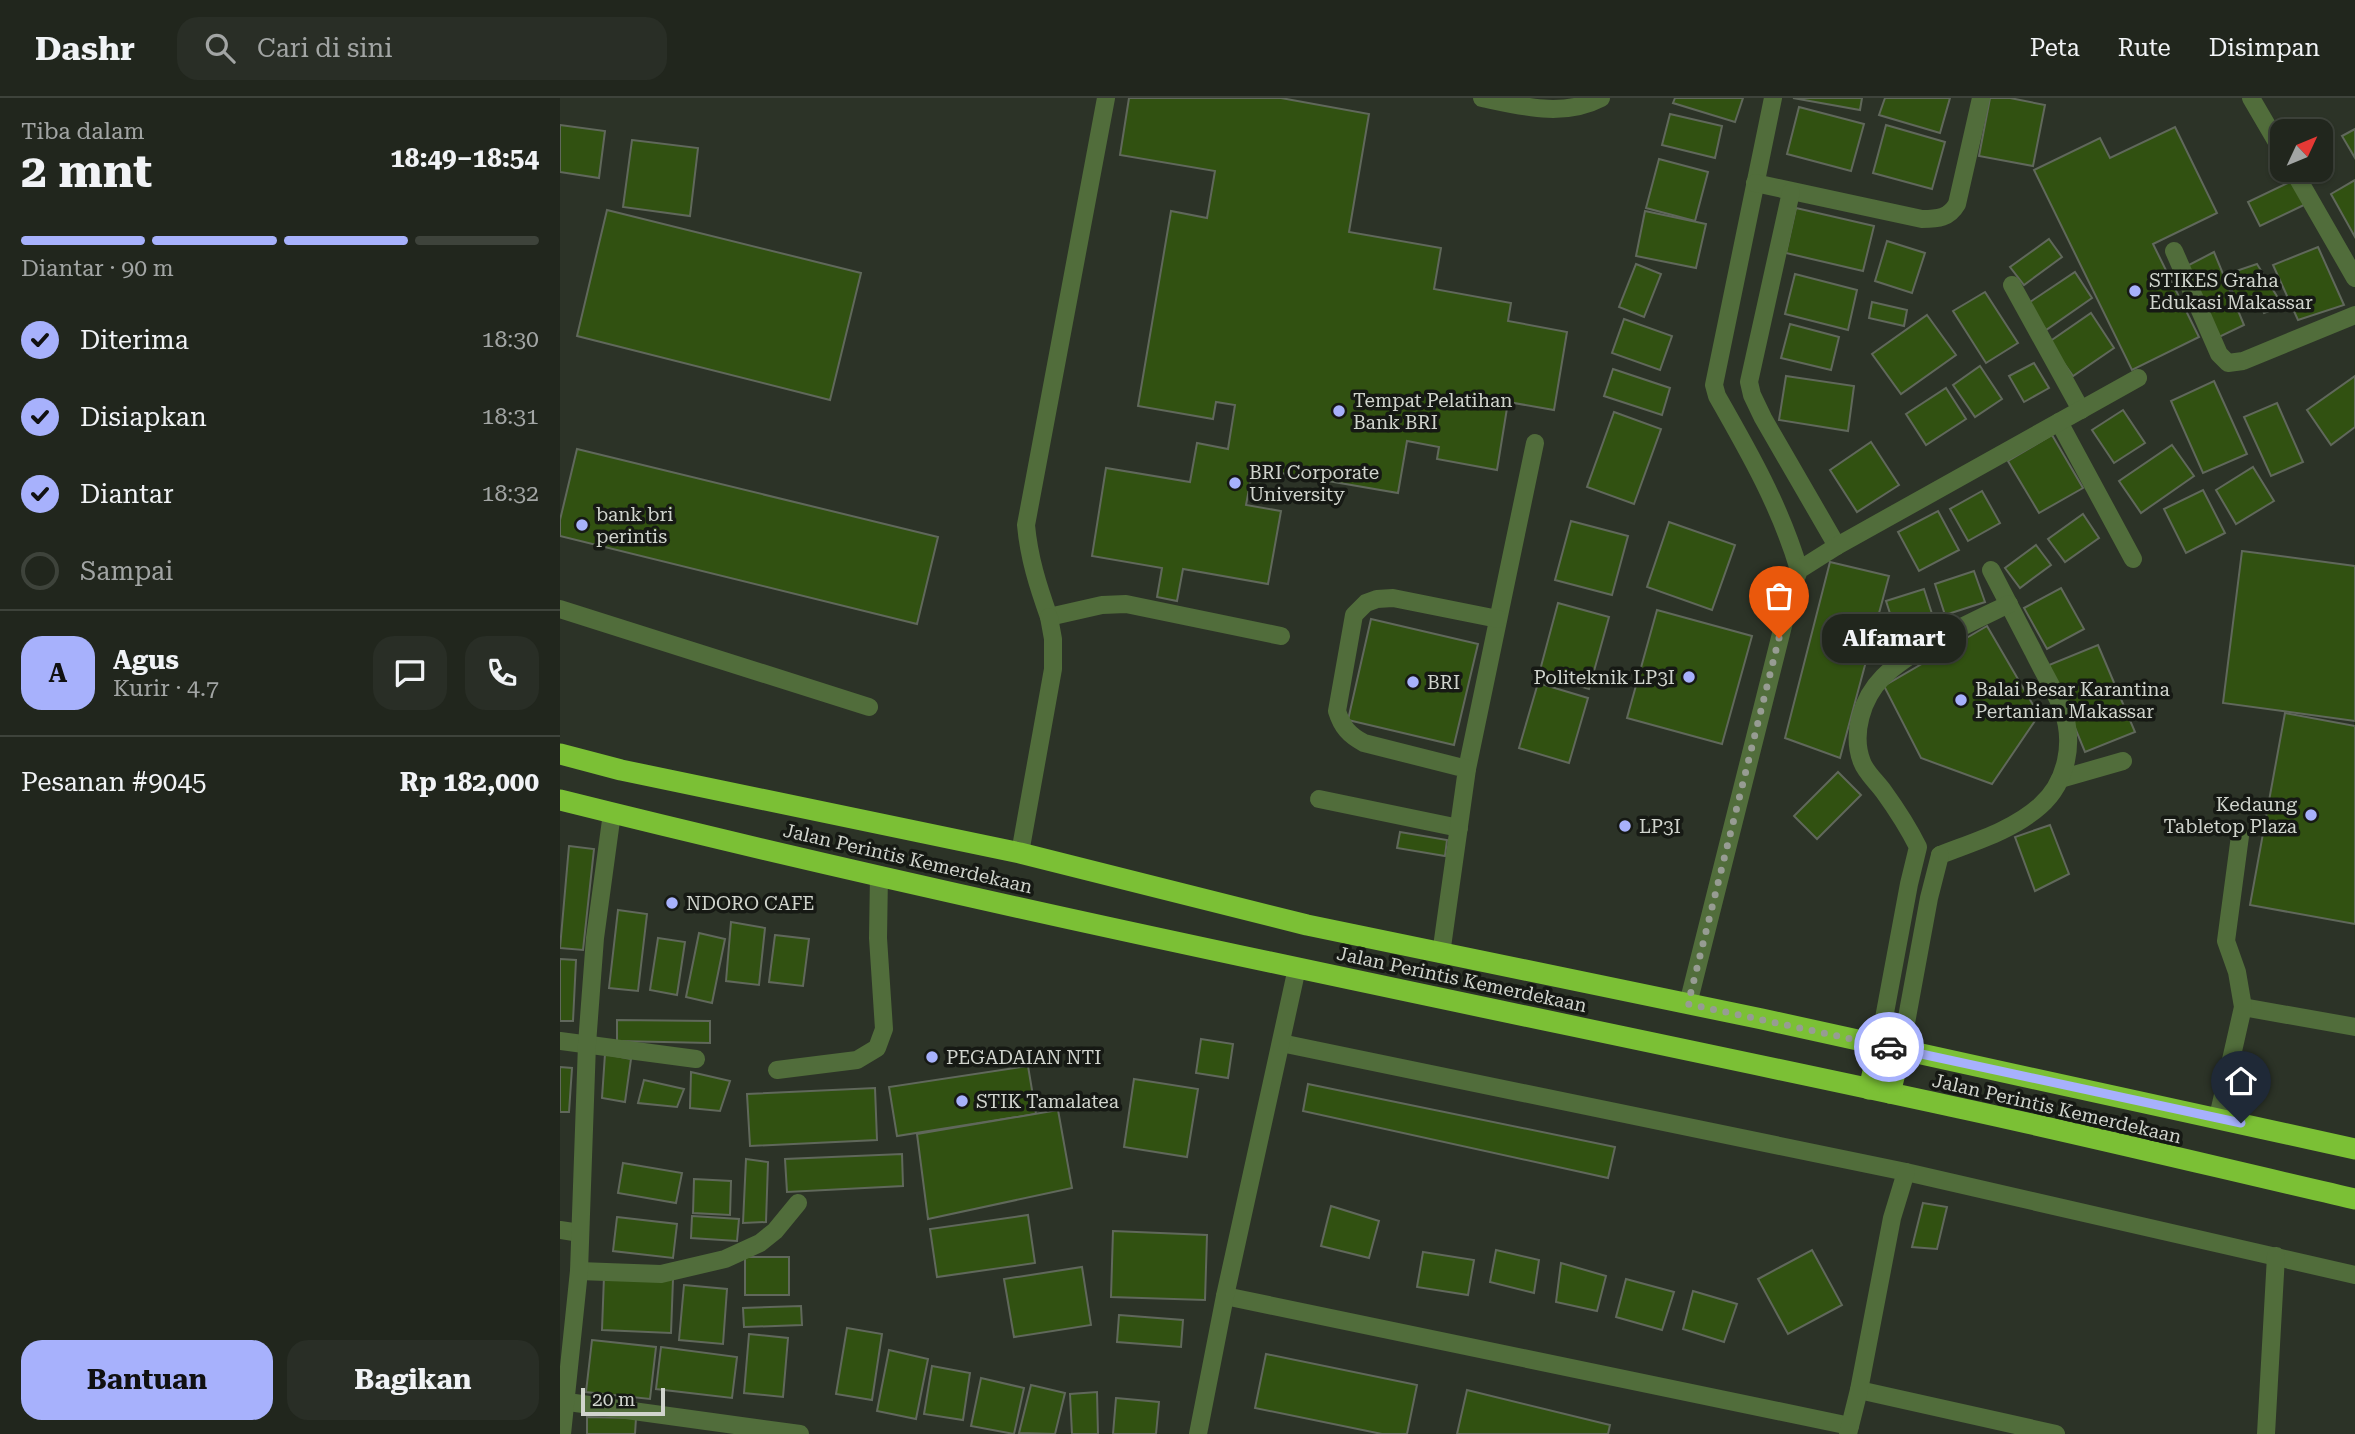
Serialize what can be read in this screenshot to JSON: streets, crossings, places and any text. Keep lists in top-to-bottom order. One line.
{"streets":{"highway":["Jalan Perintis Kemerdekaan"]},"places":["STIKES Graha Edukasi Makassar","Tempat Pelatihan Bank BRI","BRI Corporate University","bank bri perintis","Alfamart","Politeknik LP3I","BRI","Balai Besar Karantina Pertanian Makassar","Kedaung Tabletop Plaza","LP3I","NDORO CAFE","PEGADAIAN NTI","STIK Tamalatea"],"scale_bar":"20 m","north":"top right","page":{"header":"Dashr","search":"Cari di sini","nav":["Peta","Rute","Disimpan"],"heading":["2 mnt","Tiba dalam","18:49–18:54"],"panel":["Agus","Kurir · 4.7","Pesanan #9045","Rp 182,000"],"bar":"Diantar · 90 m","list":[["Diterima","18:30"],["Disiapkan","18:31"],["Diantar","18:32"],"Sampai"],"bubble":"Alfamart","round":"A","buttons":["Bantuan","Bagikan"],"scale":"20 m"}}
